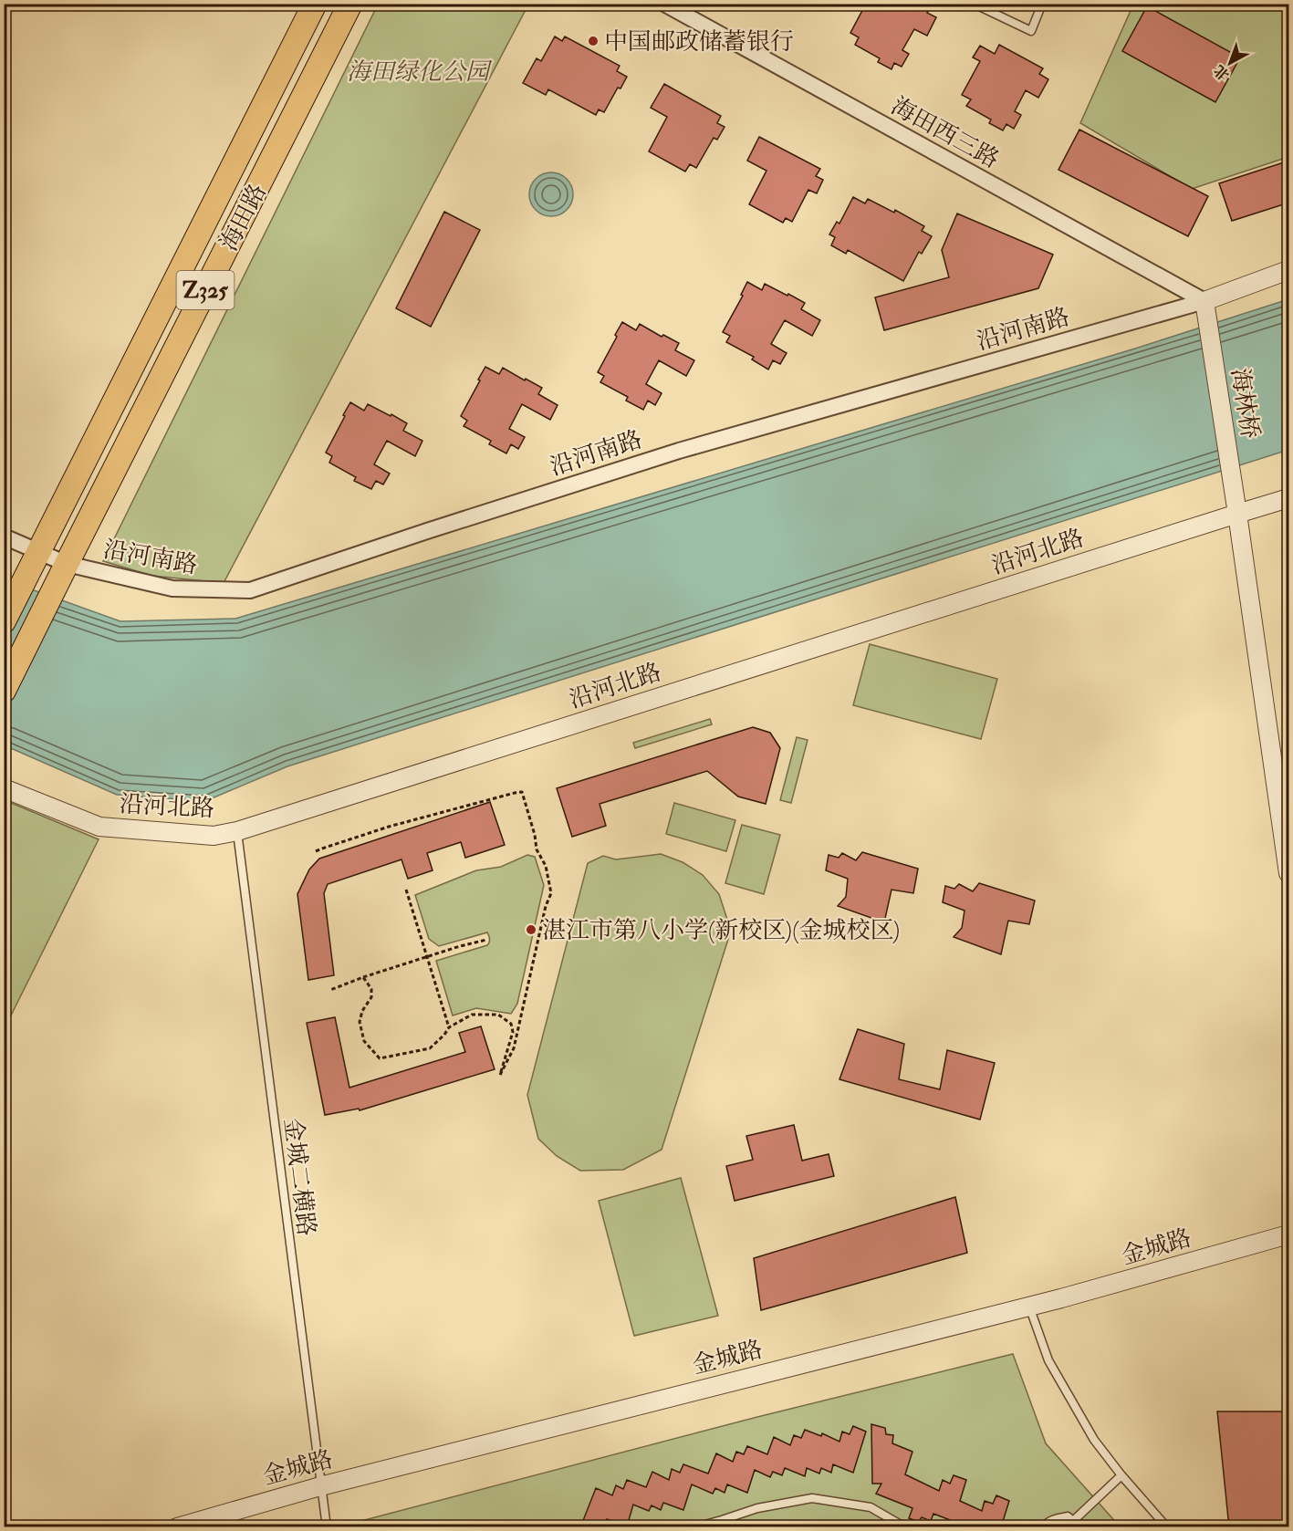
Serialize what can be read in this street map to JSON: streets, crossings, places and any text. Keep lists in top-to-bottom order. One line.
{"streets":{"main road":["海田路","Z325"],"street":["海田西三路","沿河南路","海林桥","沿河北路","金城路"],"lane":["金城二横路"]},"crossings":[["海田西三路","沿河南路"],["海田西三路","海林桥"],["海田路","Z325"],["海田路","沿河南路"],["Z325","沿河南路"],["沿河南路","海林桥"],["海林桥","沿河北路"],["沿河北路","金城二横路"],["金城二横路","金城路"]],"parks":["海田绿化公园"],"places":["中国邮政储蓄银行","湛江市第八小学(新校区)(金城校区)"],"north":"bottom left"}
